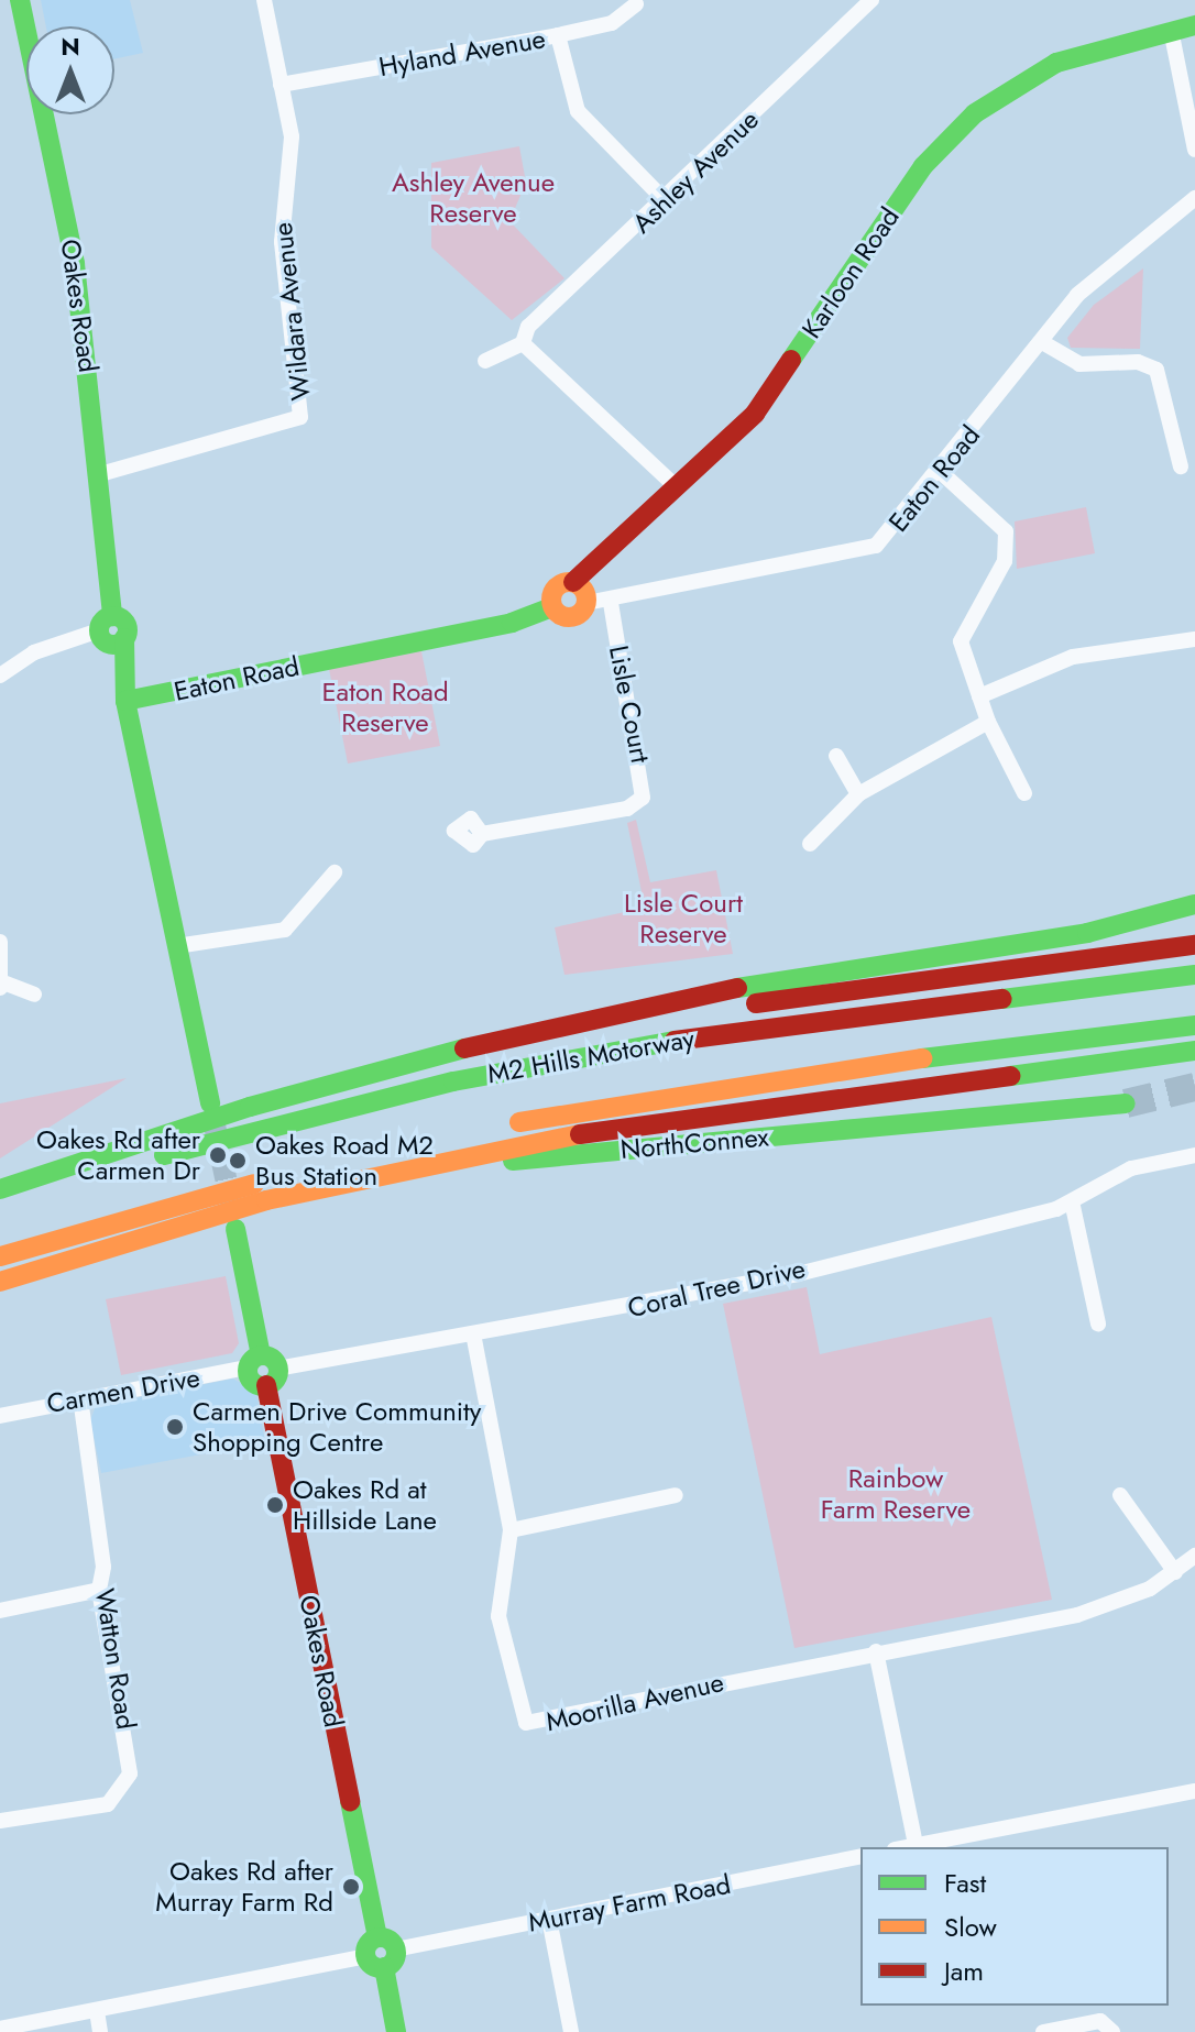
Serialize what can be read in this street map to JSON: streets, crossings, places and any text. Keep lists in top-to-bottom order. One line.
{"streets":{"main road":["Karloon Road","Oakes Road","Eaton Road","M2 Hills Motorway","NorthConnex"],"street":["Hyland Avenue","Ashley Avenue","Wildara Avenue","Lisle Court","Coral Tree Drive","Carmen Drive","Watton Road","Moorilla Avenue","Murray Farm Road"]},"crossings":[["Hyland Avenue","Wildara Avenue"],["Karloon Road","Eaton Road"],["Oakes Road","Wildara Avenue"],["Oakes Road","Eaton Road"],["Oakes Road","Coral Tree Drive"],["Eaton Road","Lisle Court"],["Coral Tree Drive","Moorilla Avenue"],["Carmen Drive","Watton Road"]],"parks":["Ashley Avenue Reserve","Eaton Road Reserve","Lisle Court Reserve","Rainbow Farm Reserve"],"places":["Oakes Rd after Carmen Dr","Oakes Road M2 Bus Station","Carmen Drive Community Shopping Centre","Oakes Rd at Hillside Lane","Oakes Rd after Murray Farm Rd"],"legend":["Fast","Slow","Jam"],"north":"top"}
